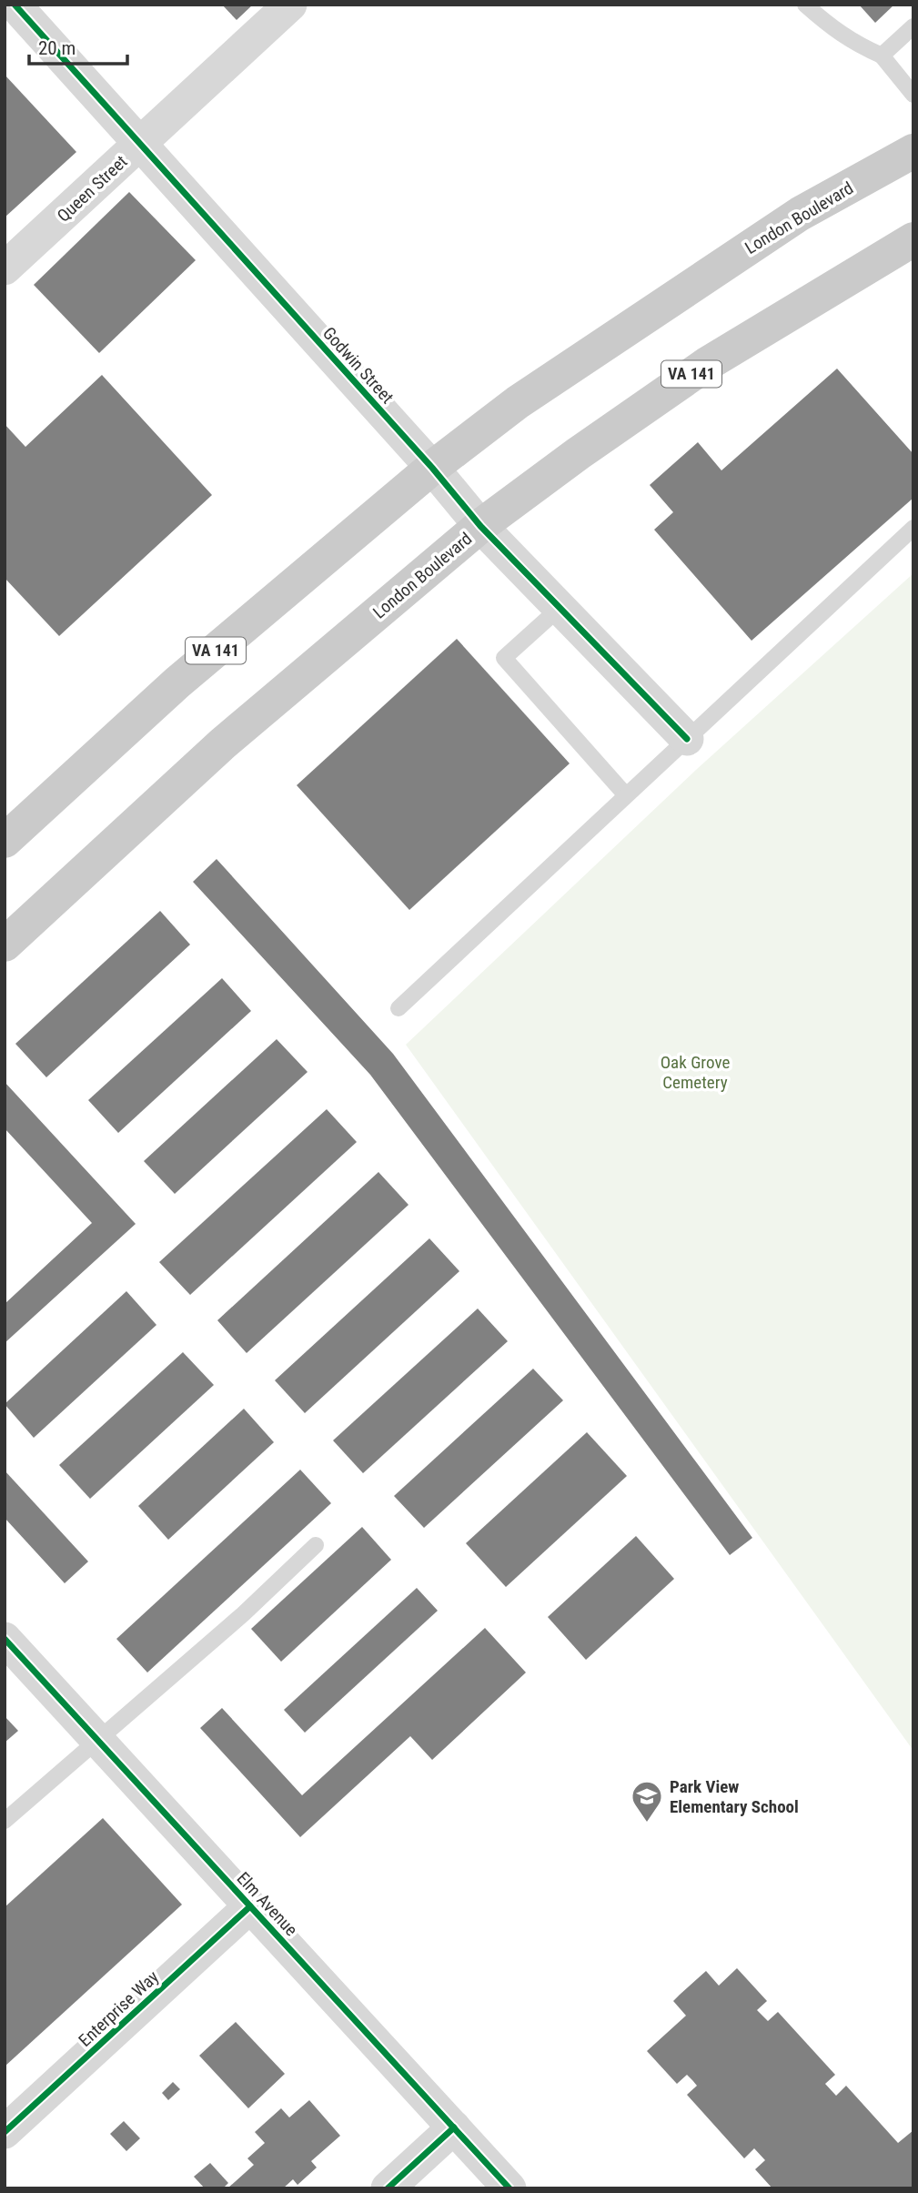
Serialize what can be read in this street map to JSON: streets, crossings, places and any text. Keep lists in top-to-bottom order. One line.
{"streets":{"main road":["London Boulevard","VA 141"],"street":["Queen Street","Godwin Street","Elm Avenue","Enterprise Way"]},"crossings":[["Queen Street","Godwin Street"],["London Boulevard","Godwin Street"],["Elm Avenue","Enterprise Way"]],"parks":["Oak Grove Cemetery"],"places":{"school or university":["Park View Elementary School"]},"scale_bar":"20 m"}
